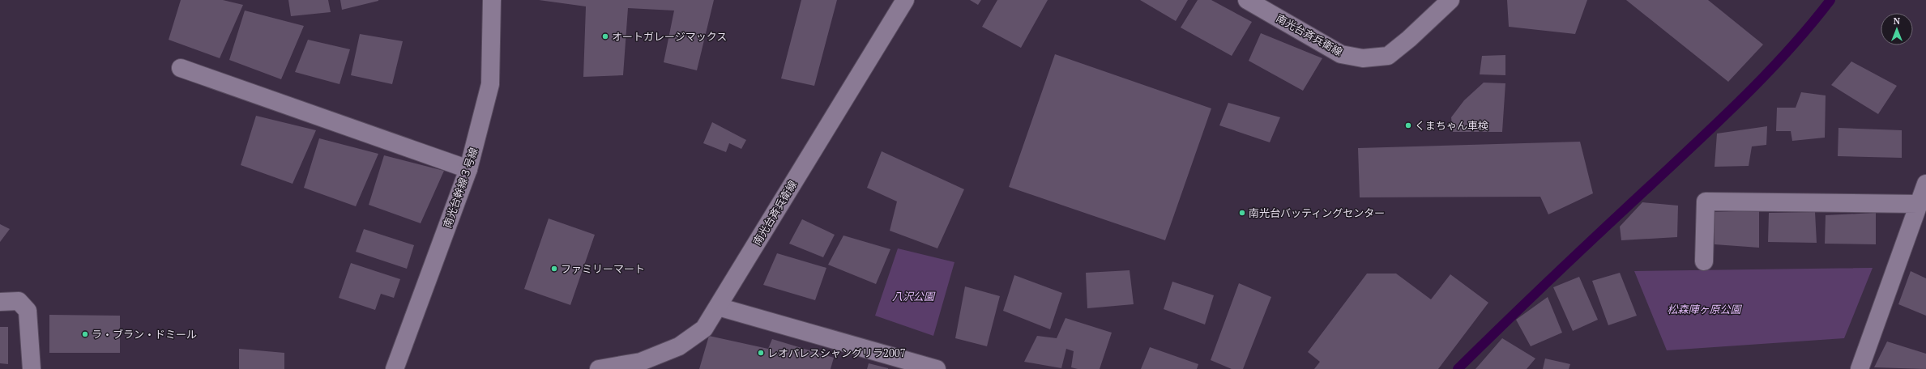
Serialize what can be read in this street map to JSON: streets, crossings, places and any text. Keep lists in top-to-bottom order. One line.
{"streets":{"street":["南光台斉兵衛線","南光台幹線３号線"]},"parks":["八沢公園","松森陣ヶ原公園"],"places":["オートガレージマックス","くまちゃん車検","南光台バッティングセンター","ファミリーマート","ラ・ブラン・ドミール","レオパレスシャングリラ2007"],"north":"top"}
